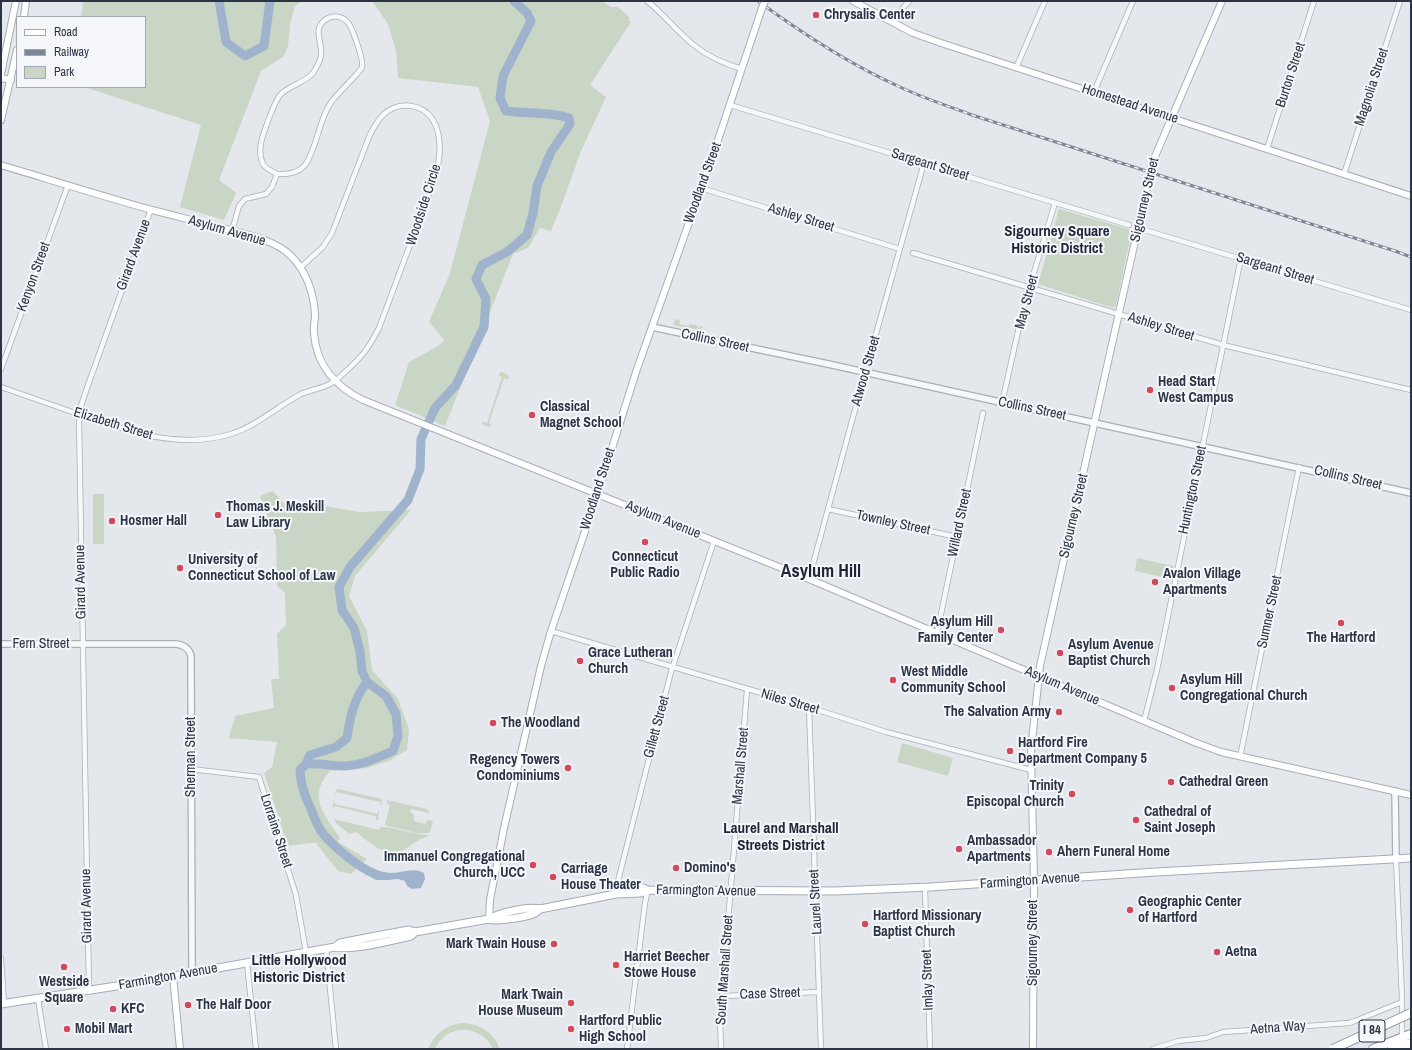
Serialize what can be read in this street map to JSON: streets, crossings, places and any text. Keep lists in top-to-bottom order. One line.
{"streets":{"highway":["I 84"],"main road":["Homestead Avenue","Woodland Street","Sigourney Street","Asylum Avenue","Farmington Avenue"],"street":["Burton Street","Magnolia Street","Sargeant Street","Woodside Circle","Ashley Street","Girard Avenue","Kenyon Street","May Street","Collins Street","Atwood Street","Elizabeth Street","Huntington Street","Townley Street","Willard Street","Sumner Street","Fern Street","Niles Street","Gillett Street","Sherman Street","Marshall Street","Lorraine Street","Laurel Street","South Marshall Street","Imlay Street","Case Street","Aetna Way"]},"crossings":[["Burton Street","Homestead Avenue"],["Magnolia Street","Homestead Avenue"],["Homestead Avenue","Sigourney Street"],["Sargeant Street","Woodland Street"],["Sargeant Street","Sigourney Street"],["Sargeant Street","May Street"],["Sargeant Street","Atwood Street"],["Sargeant Street","Huntington Street"],["Woodland Street","Ashley Street"],["Woodland Street","Asylum Avenue"],["Woodland Street","Collins Street"],["Woodland Street","Niles Street"],["Woodland Street","Farmington Avenue"],["Sigourney Street","Ashley Street"],["Sigourney Street","Asylum Avenue"],["Sigourney Street","Collins Street"],["Sigourney Street","Niles Street"],["Sigourney Street","Farmington Avenue"],["Woodside Circle","Asylum Avenue"],["Woodside Circle","Elizabeth Street"],["Ashley Street","May Street"],["Ashley Street","Atwood Street"],["Ashley Street","Huntington Street"],["Asylum Avenue","Girard Avenue"],["Asylum Avenue","Kenyon Street"],["Asylum Avenue","Atwood Street"],["Asylum Avenue","Elizabeth Street"],["Asylum Avenue","Huntington Street"],["Asylum Avenue","Willard Street"],["Asylum Avenue","Sumner Street"],["Asylum Avenue","Gillett Street"],["Girard Avenue","Elizabeth Street"],["Girard Avenue","Fern Street"],["Girard Avenue","Sherman Street"],["Girard Avenue","Farmington Avenue"],["May Street","Collins Street"],["Collins Street","Atwood Street"],["Collins Street","Huntington Street"],["Collins Street","Sumner Street"],["Atwood Street","Townley Street"],["Townley Street","Willard Street"],["Fern Street","Sherman Street"],["Niles Street","Gillett Street"],["Niles Street","Marshall Street"],["Niles Street","Laurel Street"],["Gillett Street","Farmington Avenue"],["Sherman Street","Lorraine Street"],["Sherman Street","Farmington Avenue"],["Marshall Street","Farmington Avenue"],["Marshall Street","South Marshall Street"],["Lorraine Street","Farmington Avenue"],["Farmington Avenue","Laurel Street"],["Farmington Avenue","South Marshall Street"],["Farmington Avenue","Imlay Street"],["Laurel Street","Case Street"],["South Marshall Street","Case Street"]],"districts":["Sigourney Square Historic District","Asylum Hill","Laurel and Marshall Streets District","Little Hollywood Historic District"],"places":["Chrysalis Center","Head Start West Campus","Classical Magnet School","Thomas J. Meskill Law Library","Hosmer Hall","Connecticut Public Radio","University of Connecticut School of Law","Avalon Village Apartments","The Hartford","Asylum Hill Family Center","Asylum Avenue Baptist Church","Grace Lutheran Church","West Middle Community School","Asylum Hill Congregational Church","The Salvation Army","The Woodland","Hartford Fire Department Company 5","Regency Towers Condominiums","Cathedral Green","Trinity Episcopal Church","Cathedral of Saint Joseph","Ambassador Apartments","Ahern Funeral Home","Immanuel Congregational Church, UCC","Domino's","Carriage House Theater","Geographic Center of Hartford","Hartford Missionary Baptist Church","Mark Twain House","Aetna","Harriet Beecher Stowe House","Westside Square","Mark Twain House Museum","The Half Door","KFC","Mobil Mart","Hartford Public High School"],"legend":["Road","Railway","Park"]}
